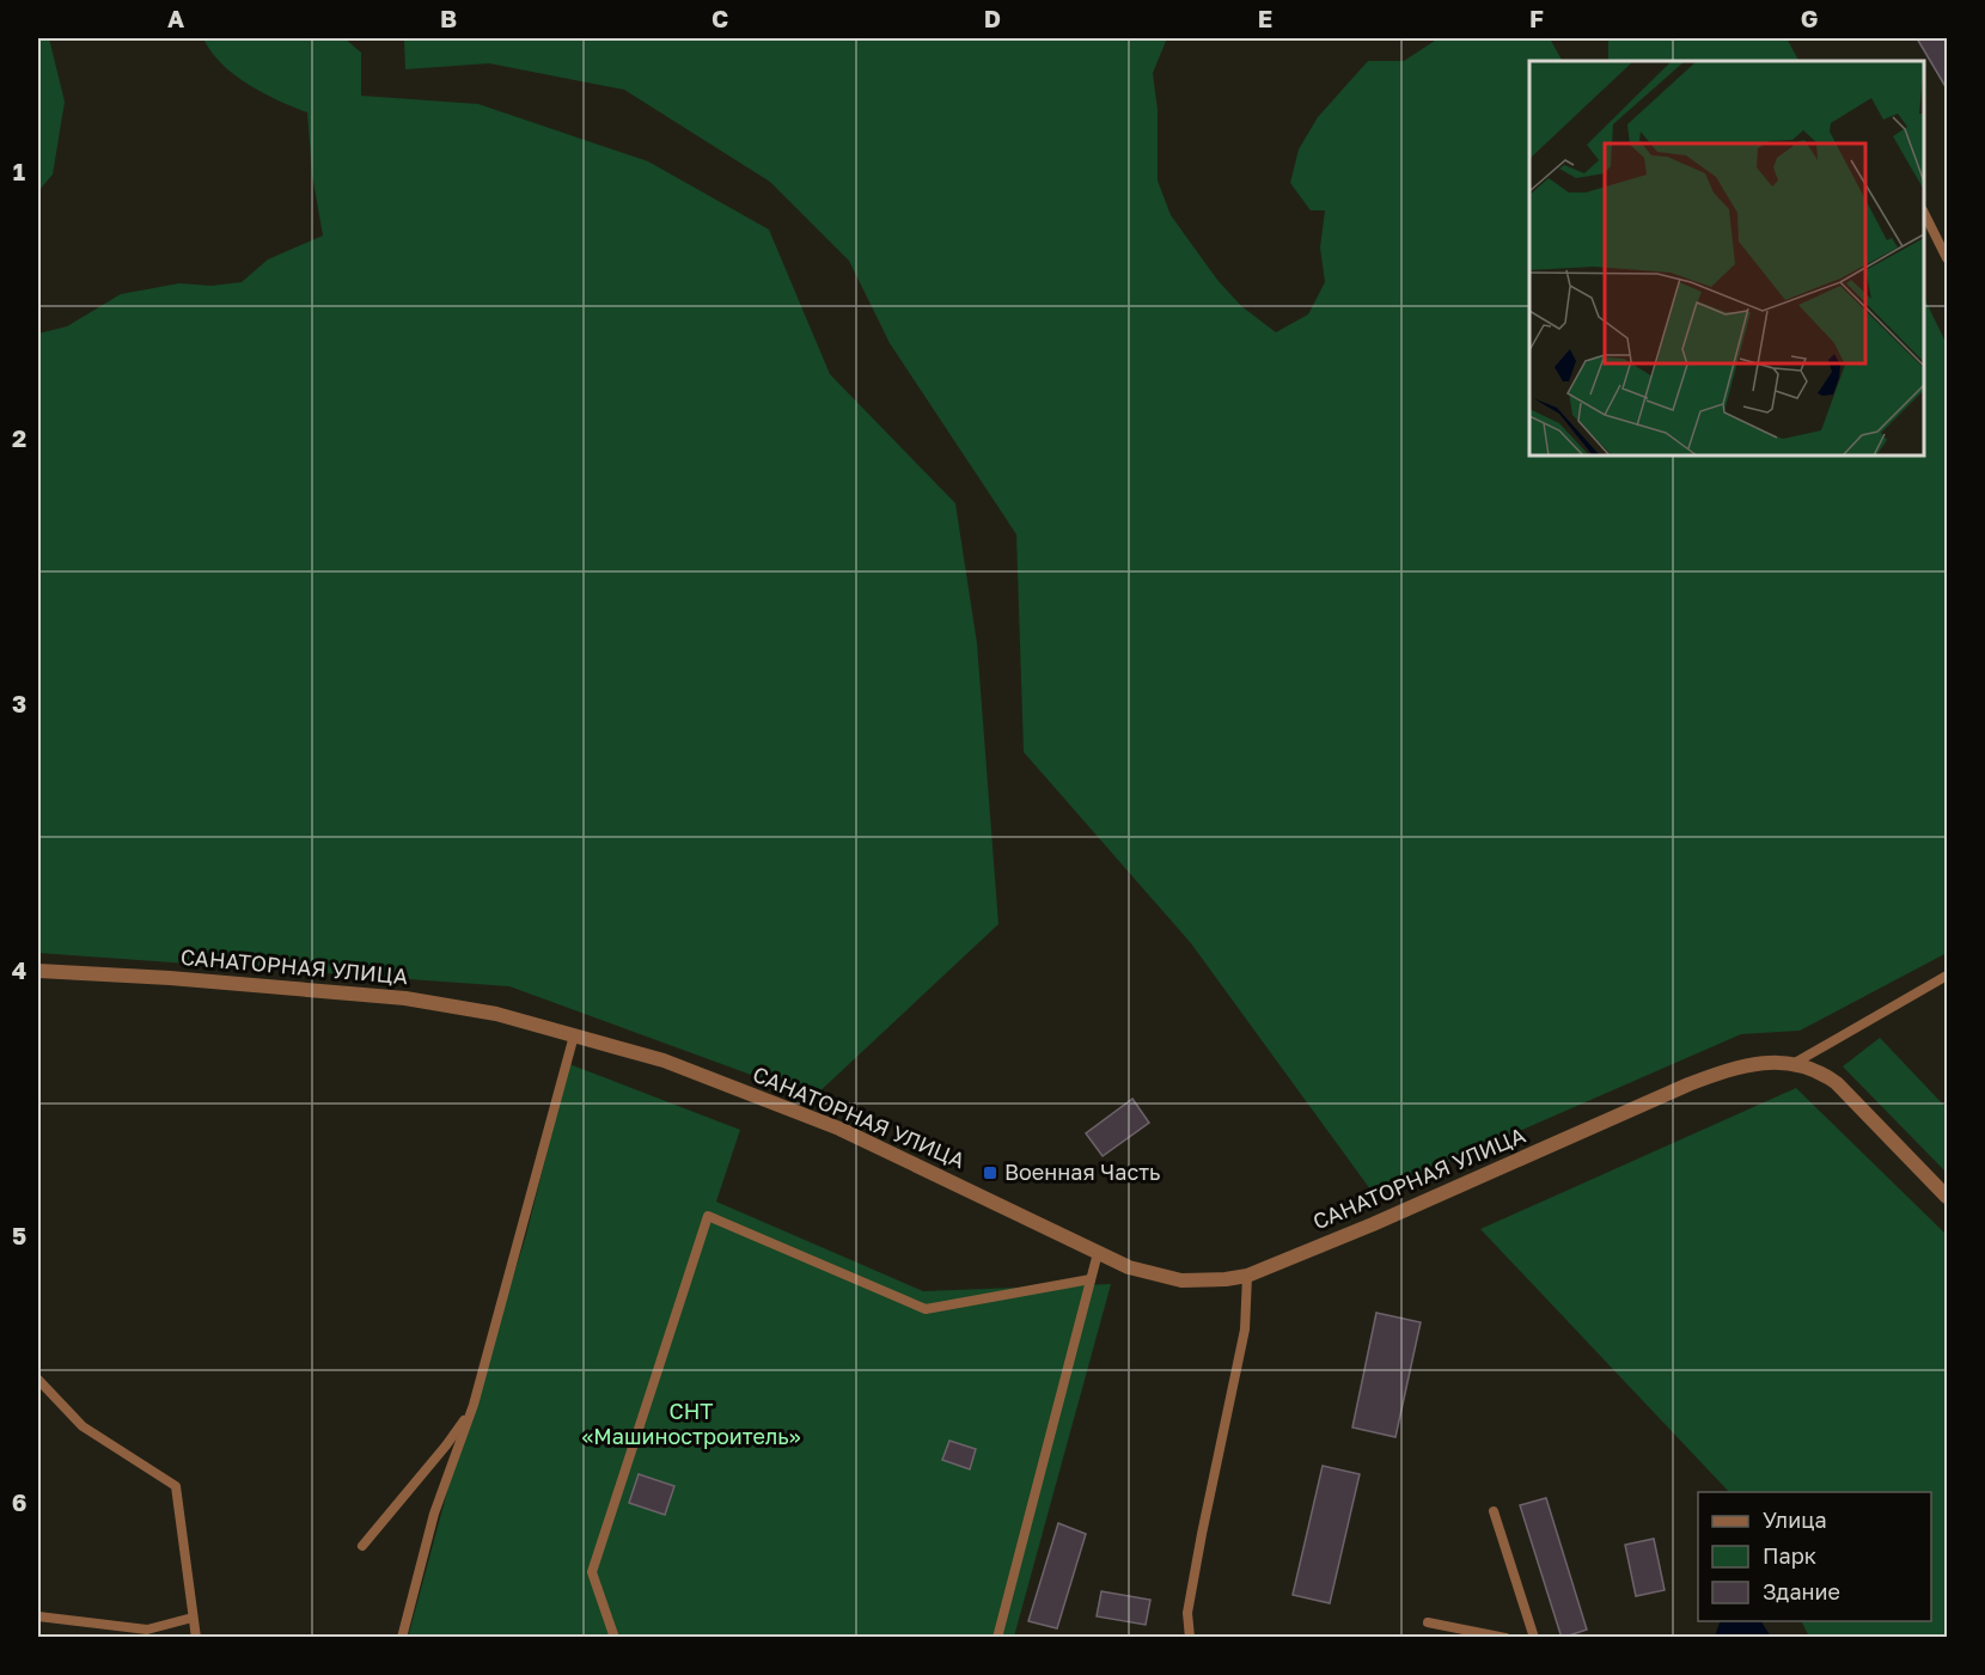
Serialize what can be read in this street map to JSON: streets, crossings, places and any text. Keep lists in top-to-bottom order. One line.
{"streets":{"street":["САНАТОРНАЯ УЛИЦА"]},"parks":["СНТ «Машиностроитель»"],"places":{"transit":["Военная Часть"]},"legend":["Улица","Парк","Здание"],"grid":{"columns":["A","B","C","D","E","F","G"],"rows":["1","2","3","4","5","6"]}}
